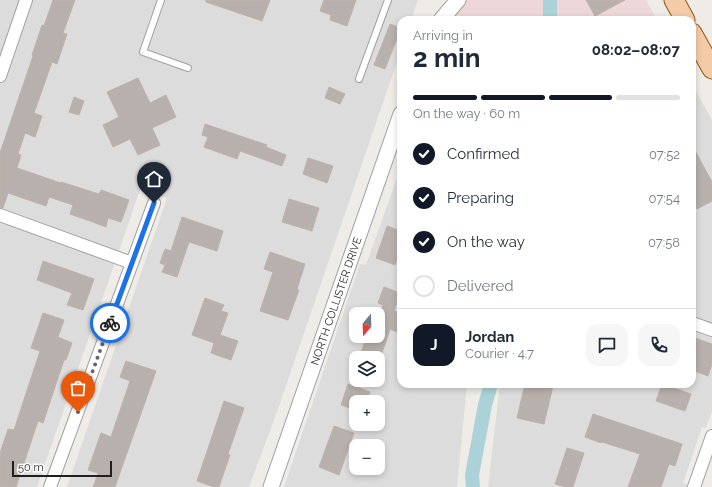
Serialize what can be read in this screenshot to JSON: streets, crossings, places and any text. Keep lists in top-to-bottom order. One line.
{"streets":{"street":["NORTH COLLISTER DRIVE"]},"scale_bar":"50 m","north":"bottom","page":{"heading":["2 min","Arriving in","08:02–08:07"],"panel":["Jordan","Courier · 4.7"],"bar":"On the way · 60 m","list":[["Confirmed","07:52"],["Preparing","07:54"],["On the way","07:58"],"Delivered"],"map_buttons":["+","−"],"round":"J","scale":"50 m"}}
